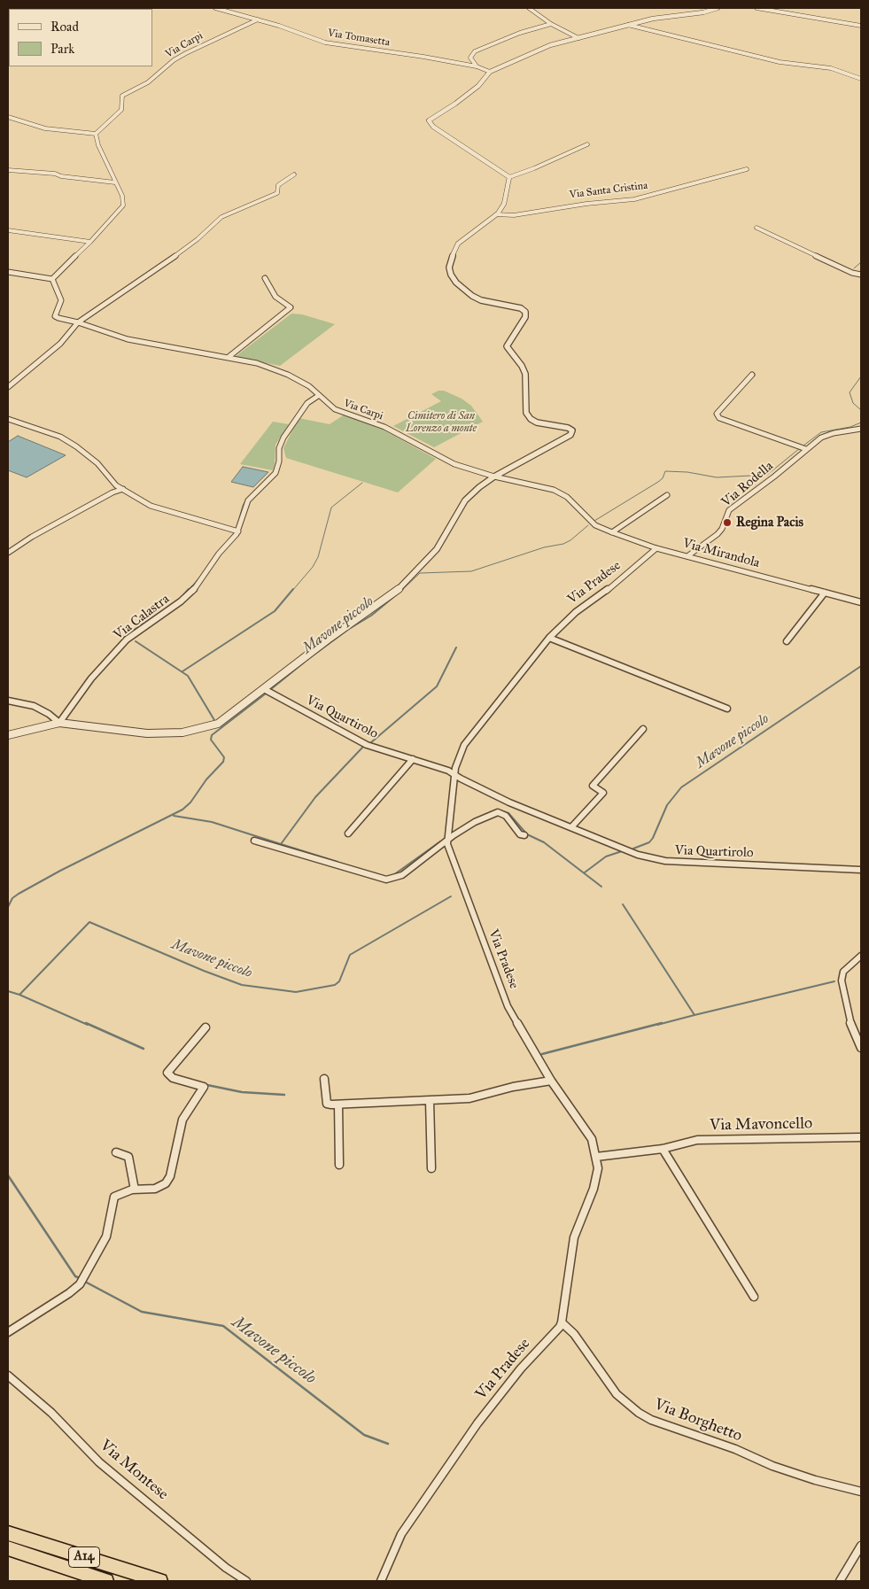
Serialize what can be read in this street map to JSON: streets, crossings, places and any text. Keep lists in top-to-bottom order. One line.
{"streets":{"highway":["A14"],"street":["Via Tomasetta","Via Carpi","Via Santa Cristina","Via Rodella","Via Mirandola","Via Pradese","Via Calastra","Via Quartirolo","Via Mavoncello","Via Borghetto","Via Montese"]},"crossings":[["Via Tomasetta","Via Carpi"],["Via Carpi","Via Mirandola"],["Via Carpi","Via Calastra"],["Via Rodella","Via Mirandola"],["Via Mirandola","Via Pradese"],["Via Pradese","Via Quartirolo"],["Via Pradese","Via Borghetto"]],"water":["Mavone piccolo"],"parks":["Cimitero di San Lorenzo a monte"],"places":["Regina Pacis"],"legend":["Road","Park"]}
